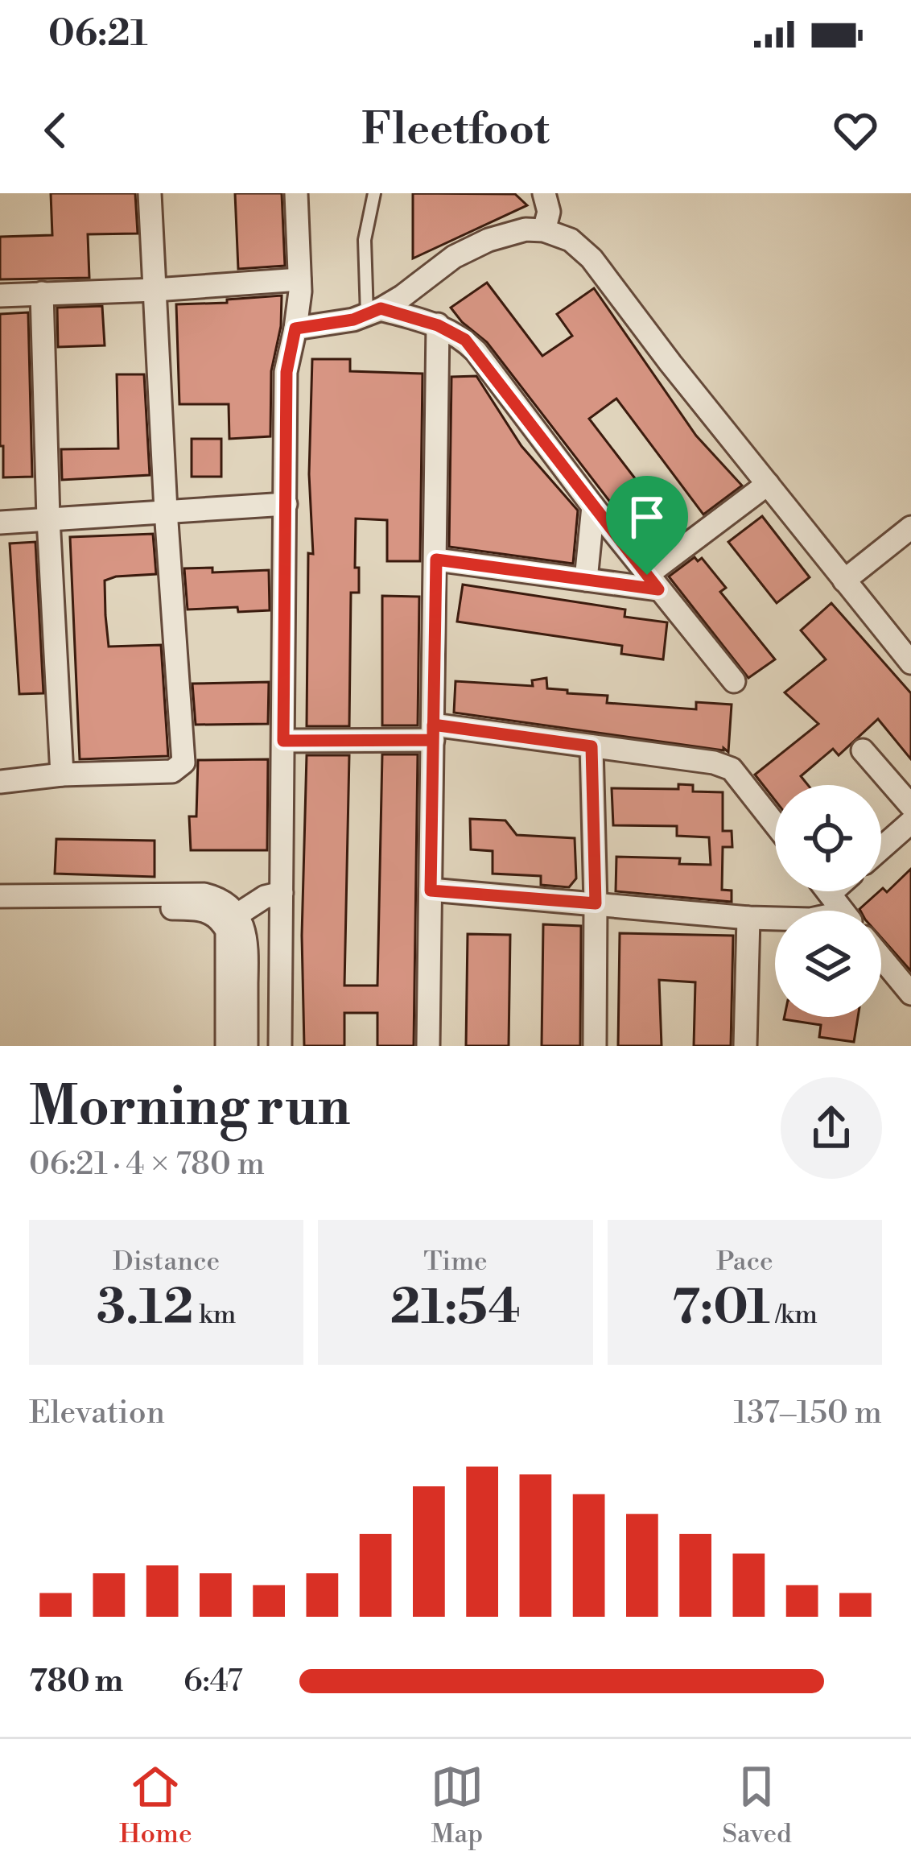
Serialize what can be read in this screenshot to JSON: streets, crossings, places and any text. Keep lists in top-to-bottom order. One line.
{"page":{"status":"06:21","header":"Fleetfoot","heading":["Morning run","06:21 · 4 × 780 m"],"stats":[["Distance","3.12 km"],["Time","21:54"],["Pace","7:01 /km"]],"chart":["Elevation","137–150 m"],"list":[{"name":"780 m","note":"6:47"}],"tabs":["Home","Map","Saved"]}}
